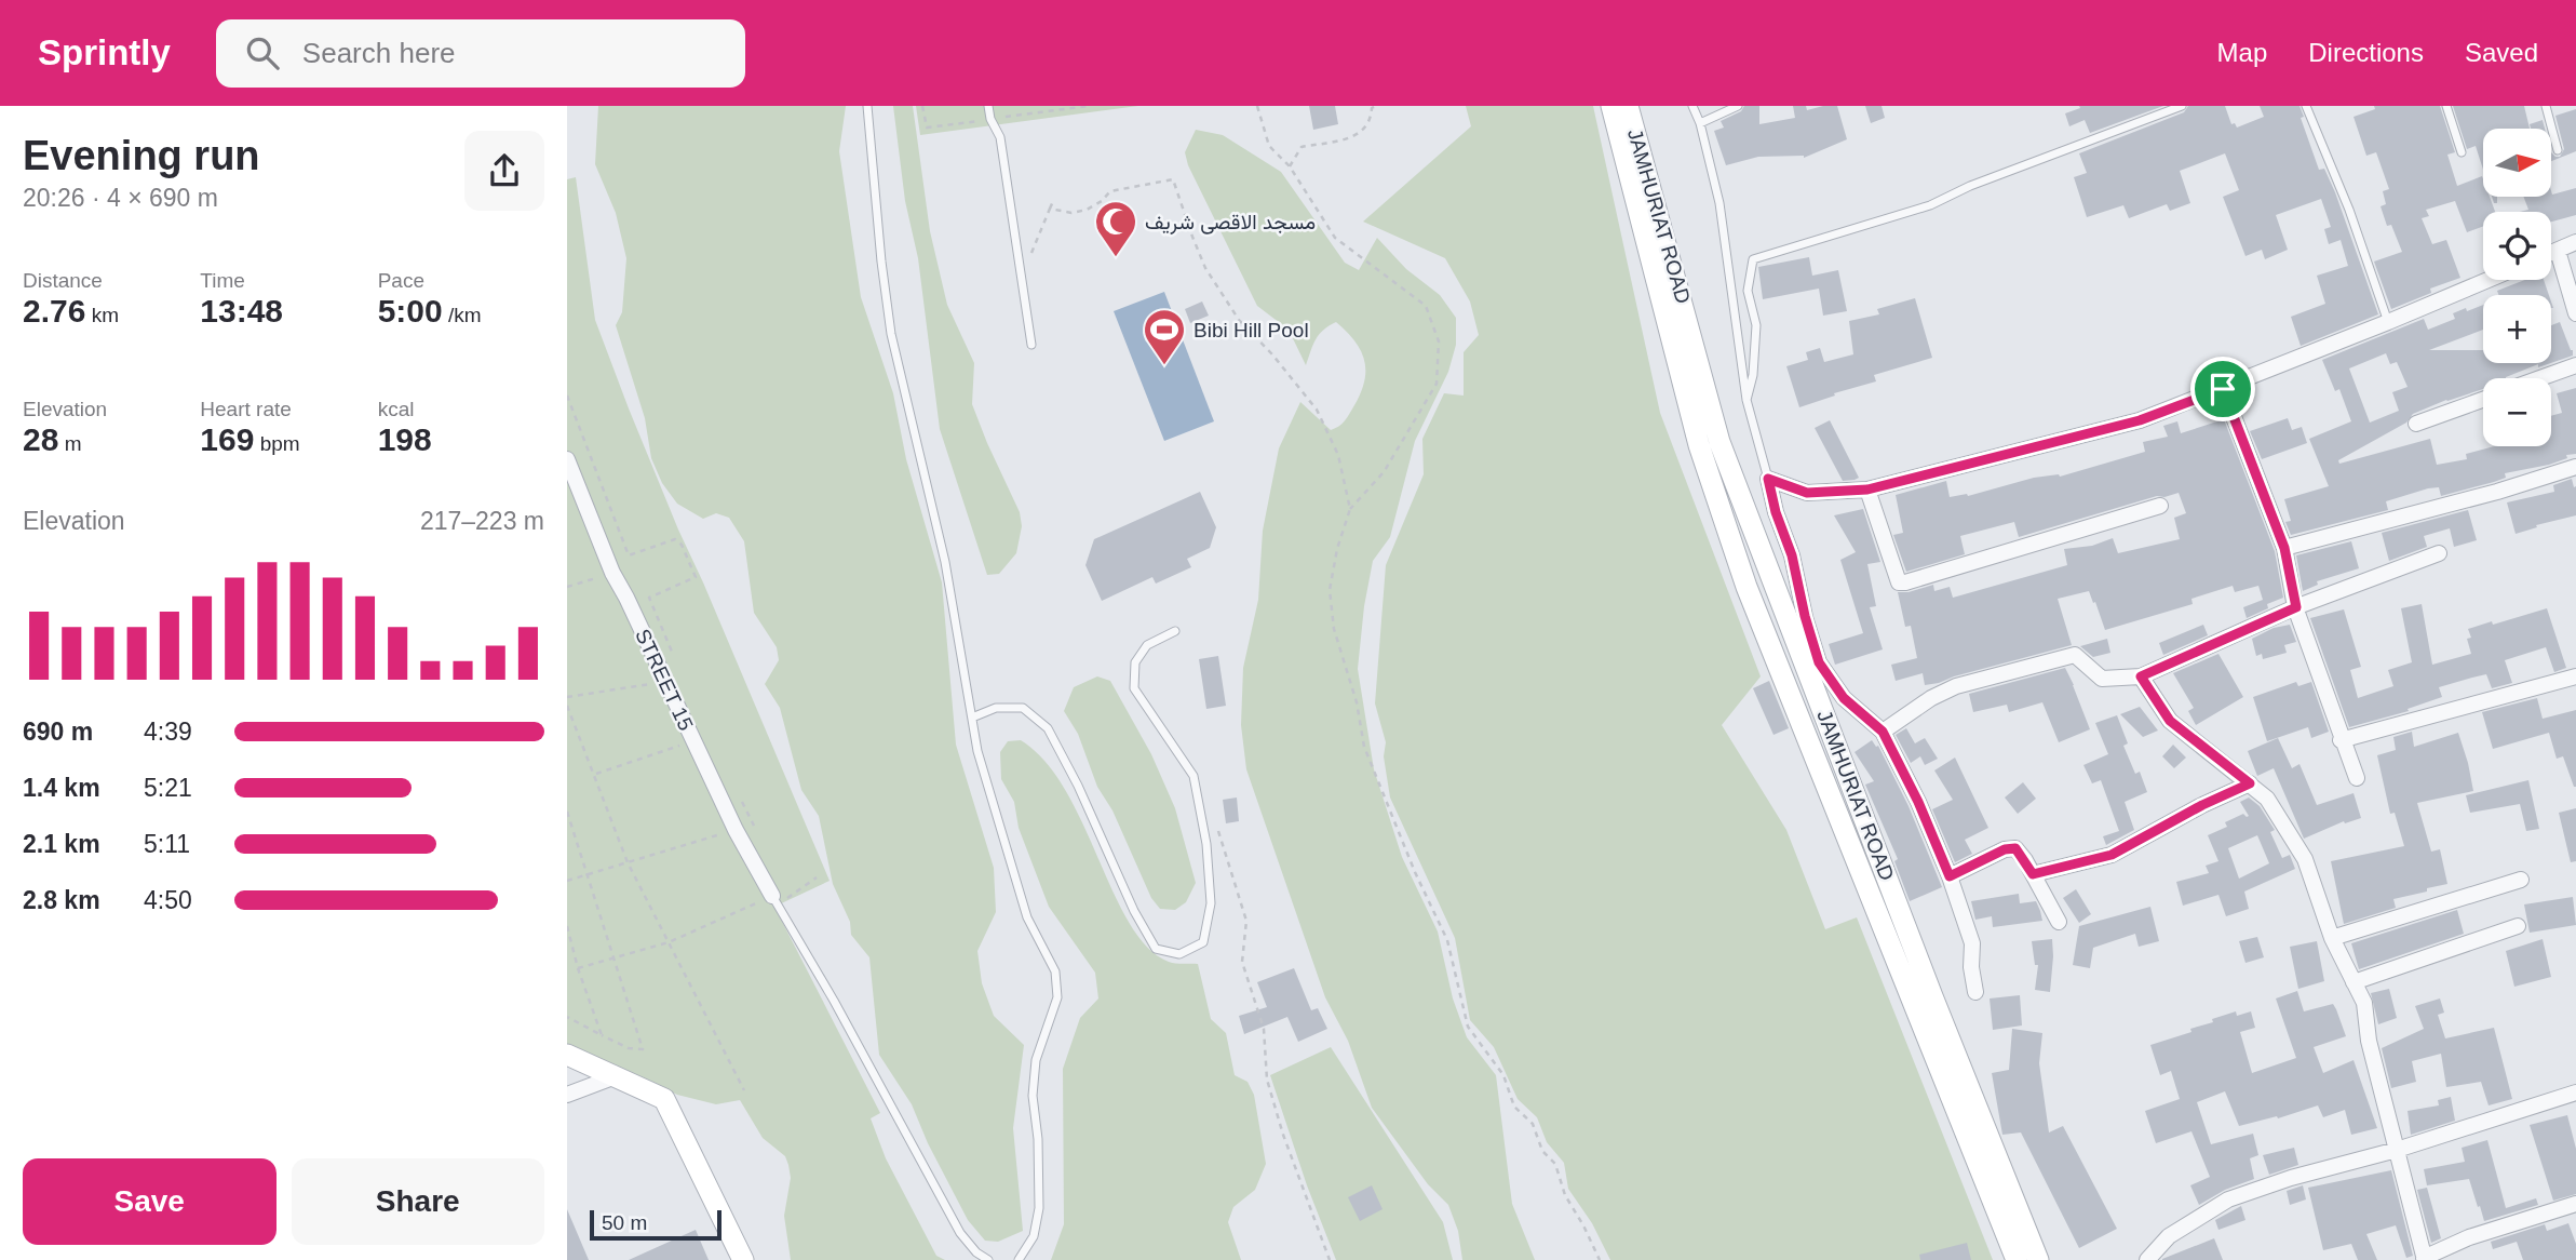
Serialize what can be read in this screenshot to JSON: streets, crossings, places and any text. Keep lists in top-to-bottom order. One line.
{"streets":{"main road":["JAMHURIAT ROAD"],"street":["STREET 15"]},"places":{"mosque":["مسجد الاقصی شریف"],"sports":["Bibi Hill Pool"]},"scale_bar":"50 m","north":"right","page":{"header":"Sprintly","search":"Search here","nav":["Map","Directions","Saved"],"heading":["Evening run","20:26 · 4 × 690 m"],"map_buttons":["+","−"],"stats":[["Distance","2.76 km"],["Time","13:48"],["Pace","5:00 /km"],["Elevation","28 m"],["Heart rate","169 bpm"],["kcal","198"]],"chart":["Elevation","217–223 m"],"list":[{"name":"690 m","note":"4:39"},{"name":"1.4 km","note":"5:21"},{"name":"2.1 km","note":"5:11"},{"name":"2.8 km","note":"4:50"}],"buttons":["Save","Share"],"scale":"50 m"}}
